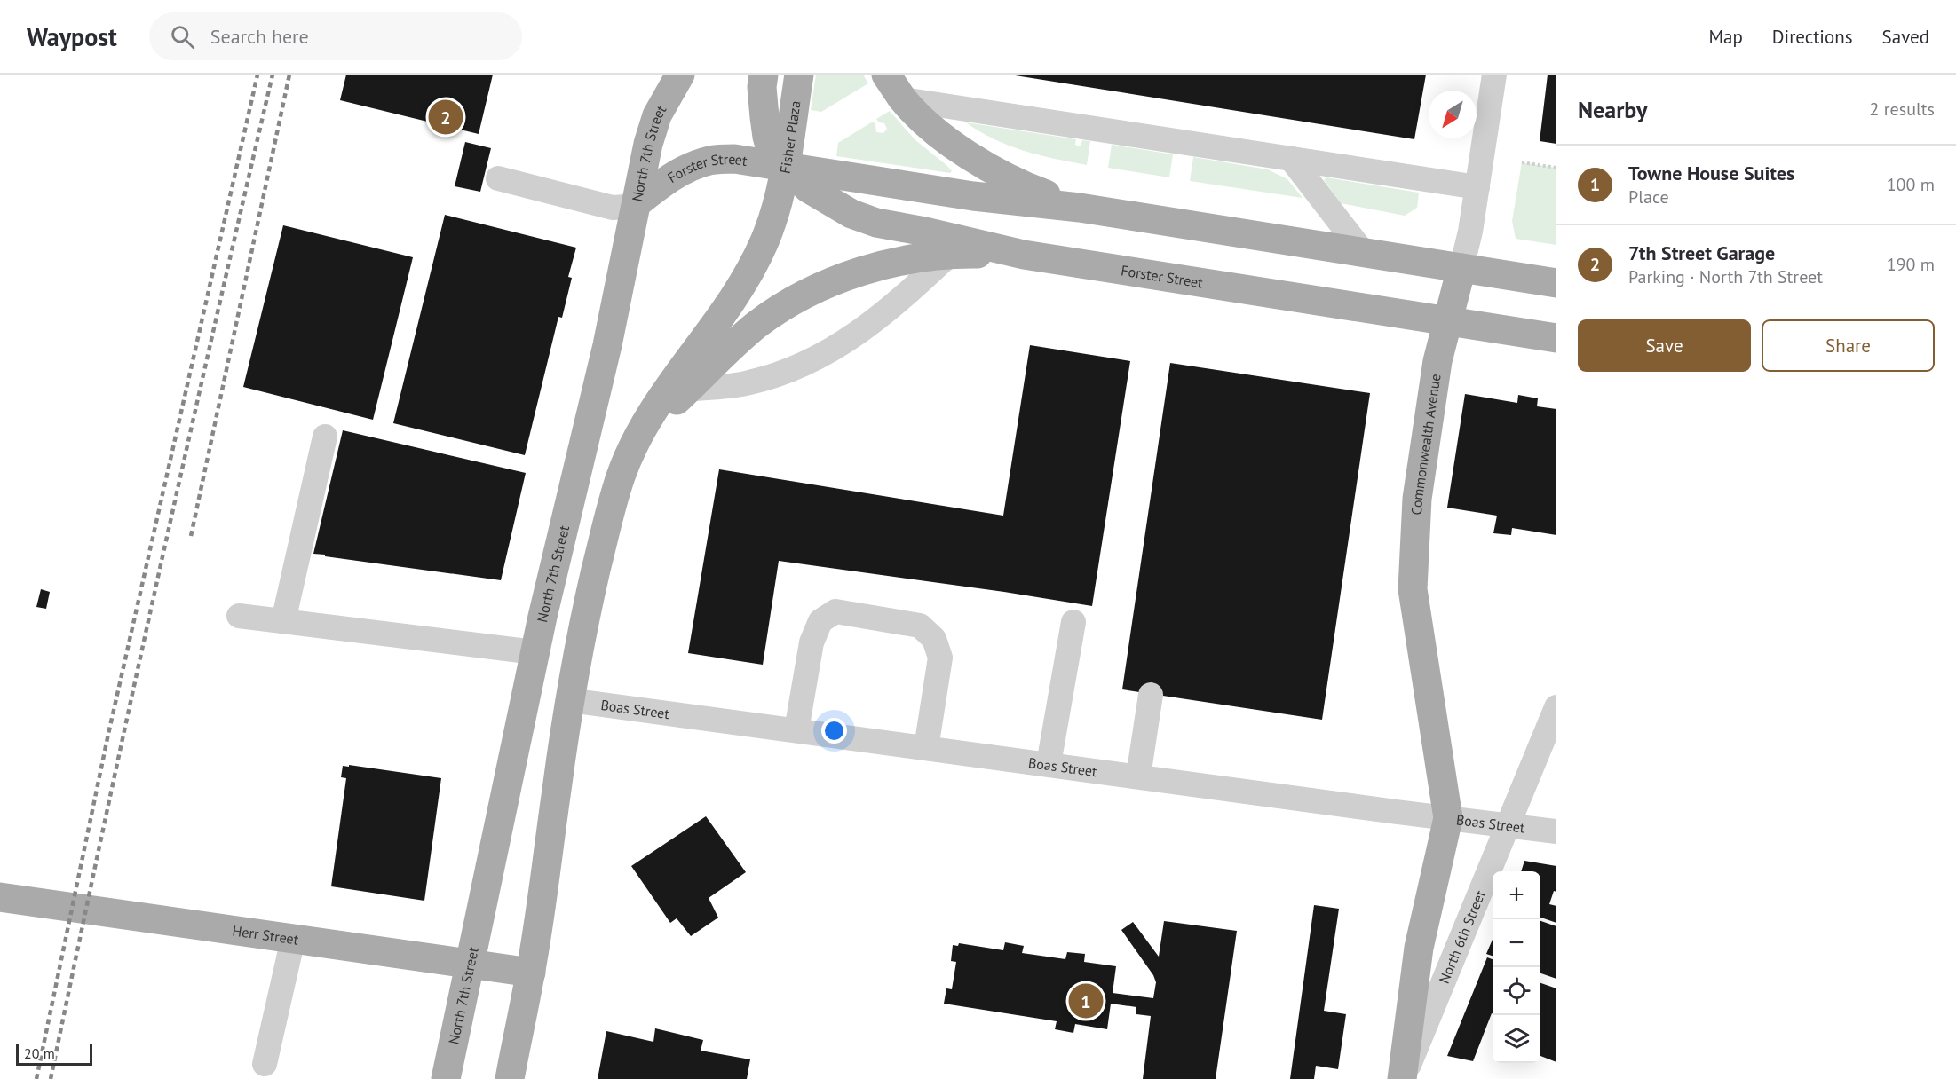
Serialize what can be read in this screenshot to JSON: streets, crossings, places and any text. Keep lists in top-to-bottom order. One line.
{"streets":{"main road":["Fisher Plaza","North 7th Street","Forster Street","Commonwealth Avenue","Herr Street","North 6th Street"],"street":["Boas Street"]},"crossings":[["Fisher Plaza","Forster Street"],["North 7th Street","Forster Street"],["North 7th Street","Herr Street"],["Forster Street","Commonwealth Avenue"],["Commonwealth Avenue","Boas Street"],["Commonwealth Avenue","North 6th Street"],["Boas Street","North 6th Street"]],"scale_bar":"20 m","north":"bottom left","page":{"header":"Waypost","search":"Search here","nav":["Map","Directions","Saved"],"heading":["Nearby","2 results"],"pins":["2","1"],"list":[{"mark":"1","name":"Towne House Suites","note":"Place","value":"100 m"},{"mark":"2","name":"7th Street Garage","note":"Parking · North 7th Street","value":"190 m"}],"buttons":["Save","Share"],"map_buttons":["+","−"],"scale":"20 m"}}
